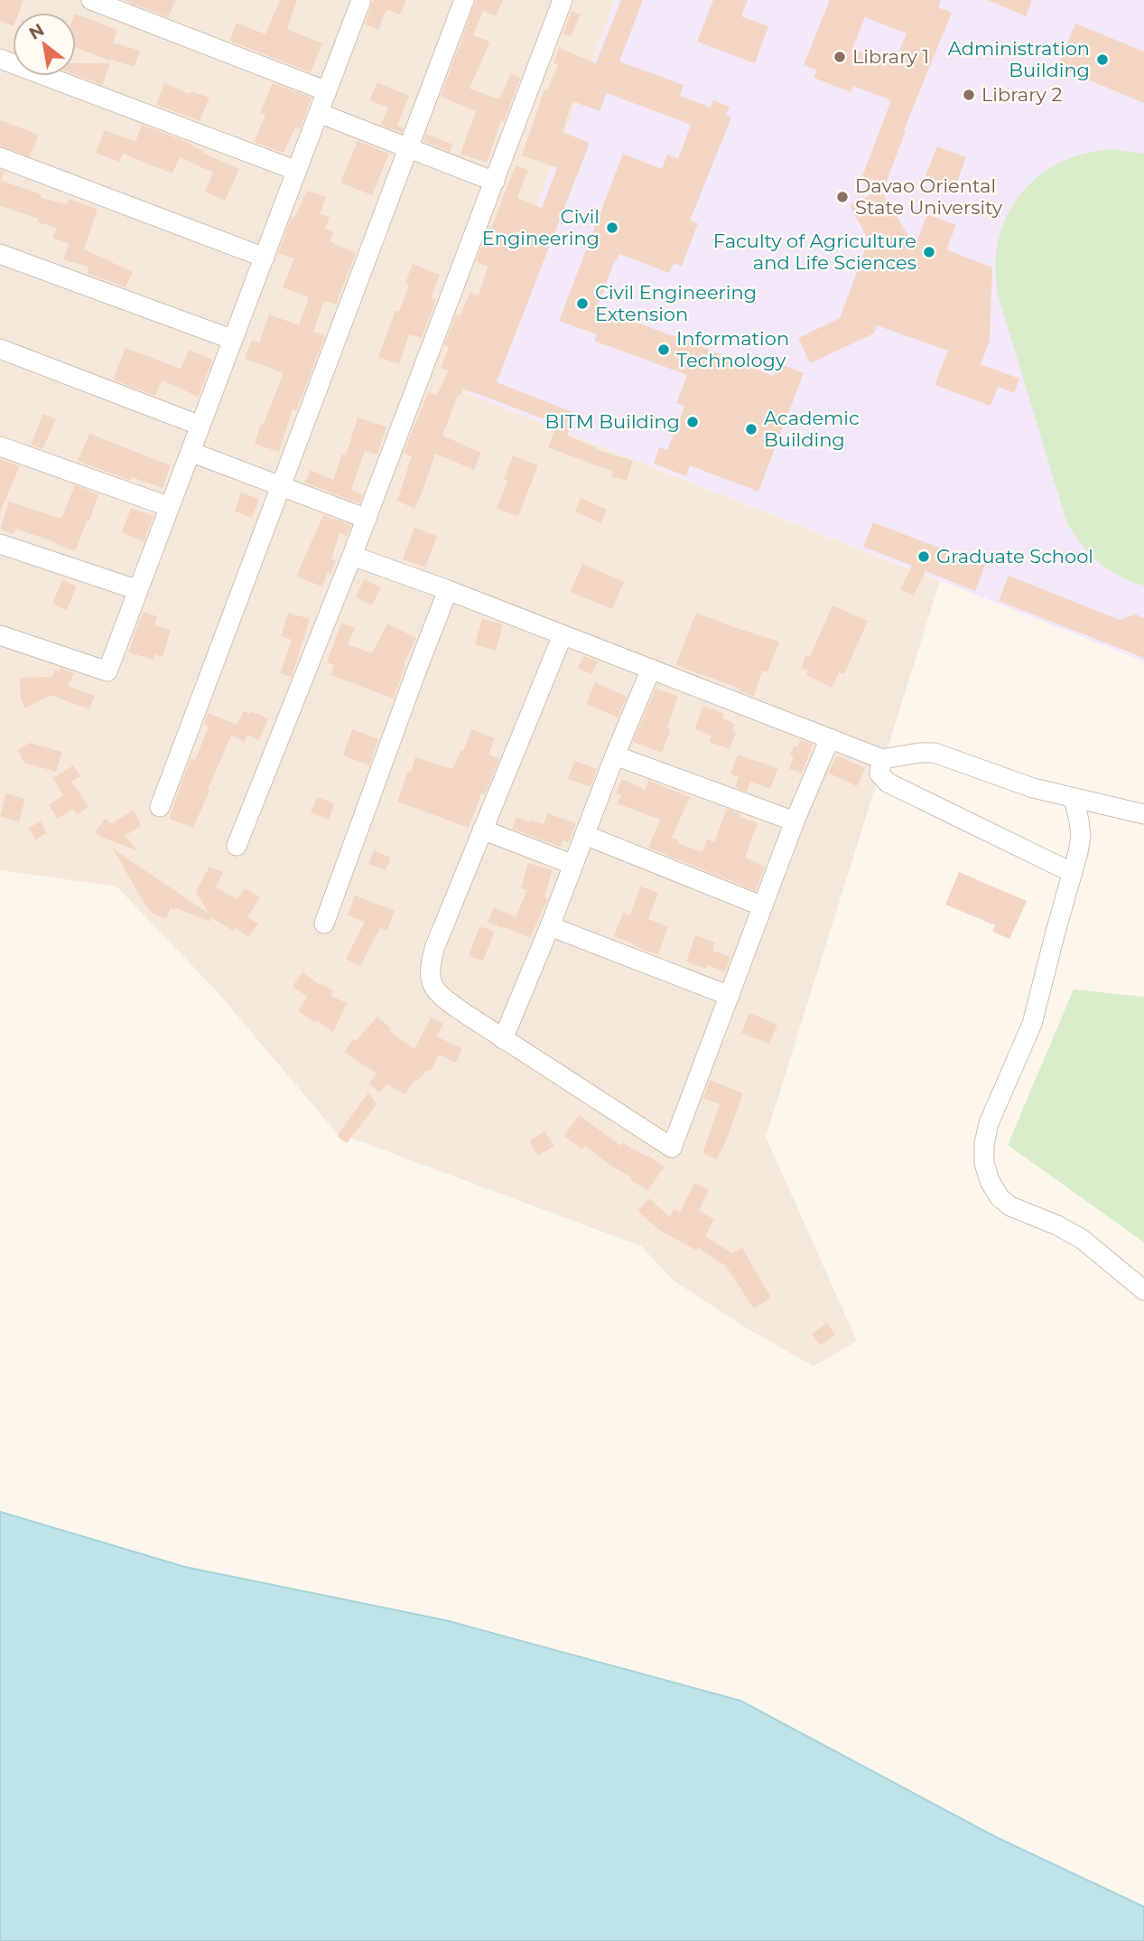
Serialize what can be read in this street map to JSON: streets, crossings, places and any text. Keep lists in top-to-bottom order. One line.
{"places":["Library 1","Administration Building","Library 2","Davao Oriental State University","Civil Engineering","Faculty of Agriculture and Life Sciences","Civil Engineering Extension","Information Technology","BITM Building","Academic Building","Graduate School"],"north":"top left"}
